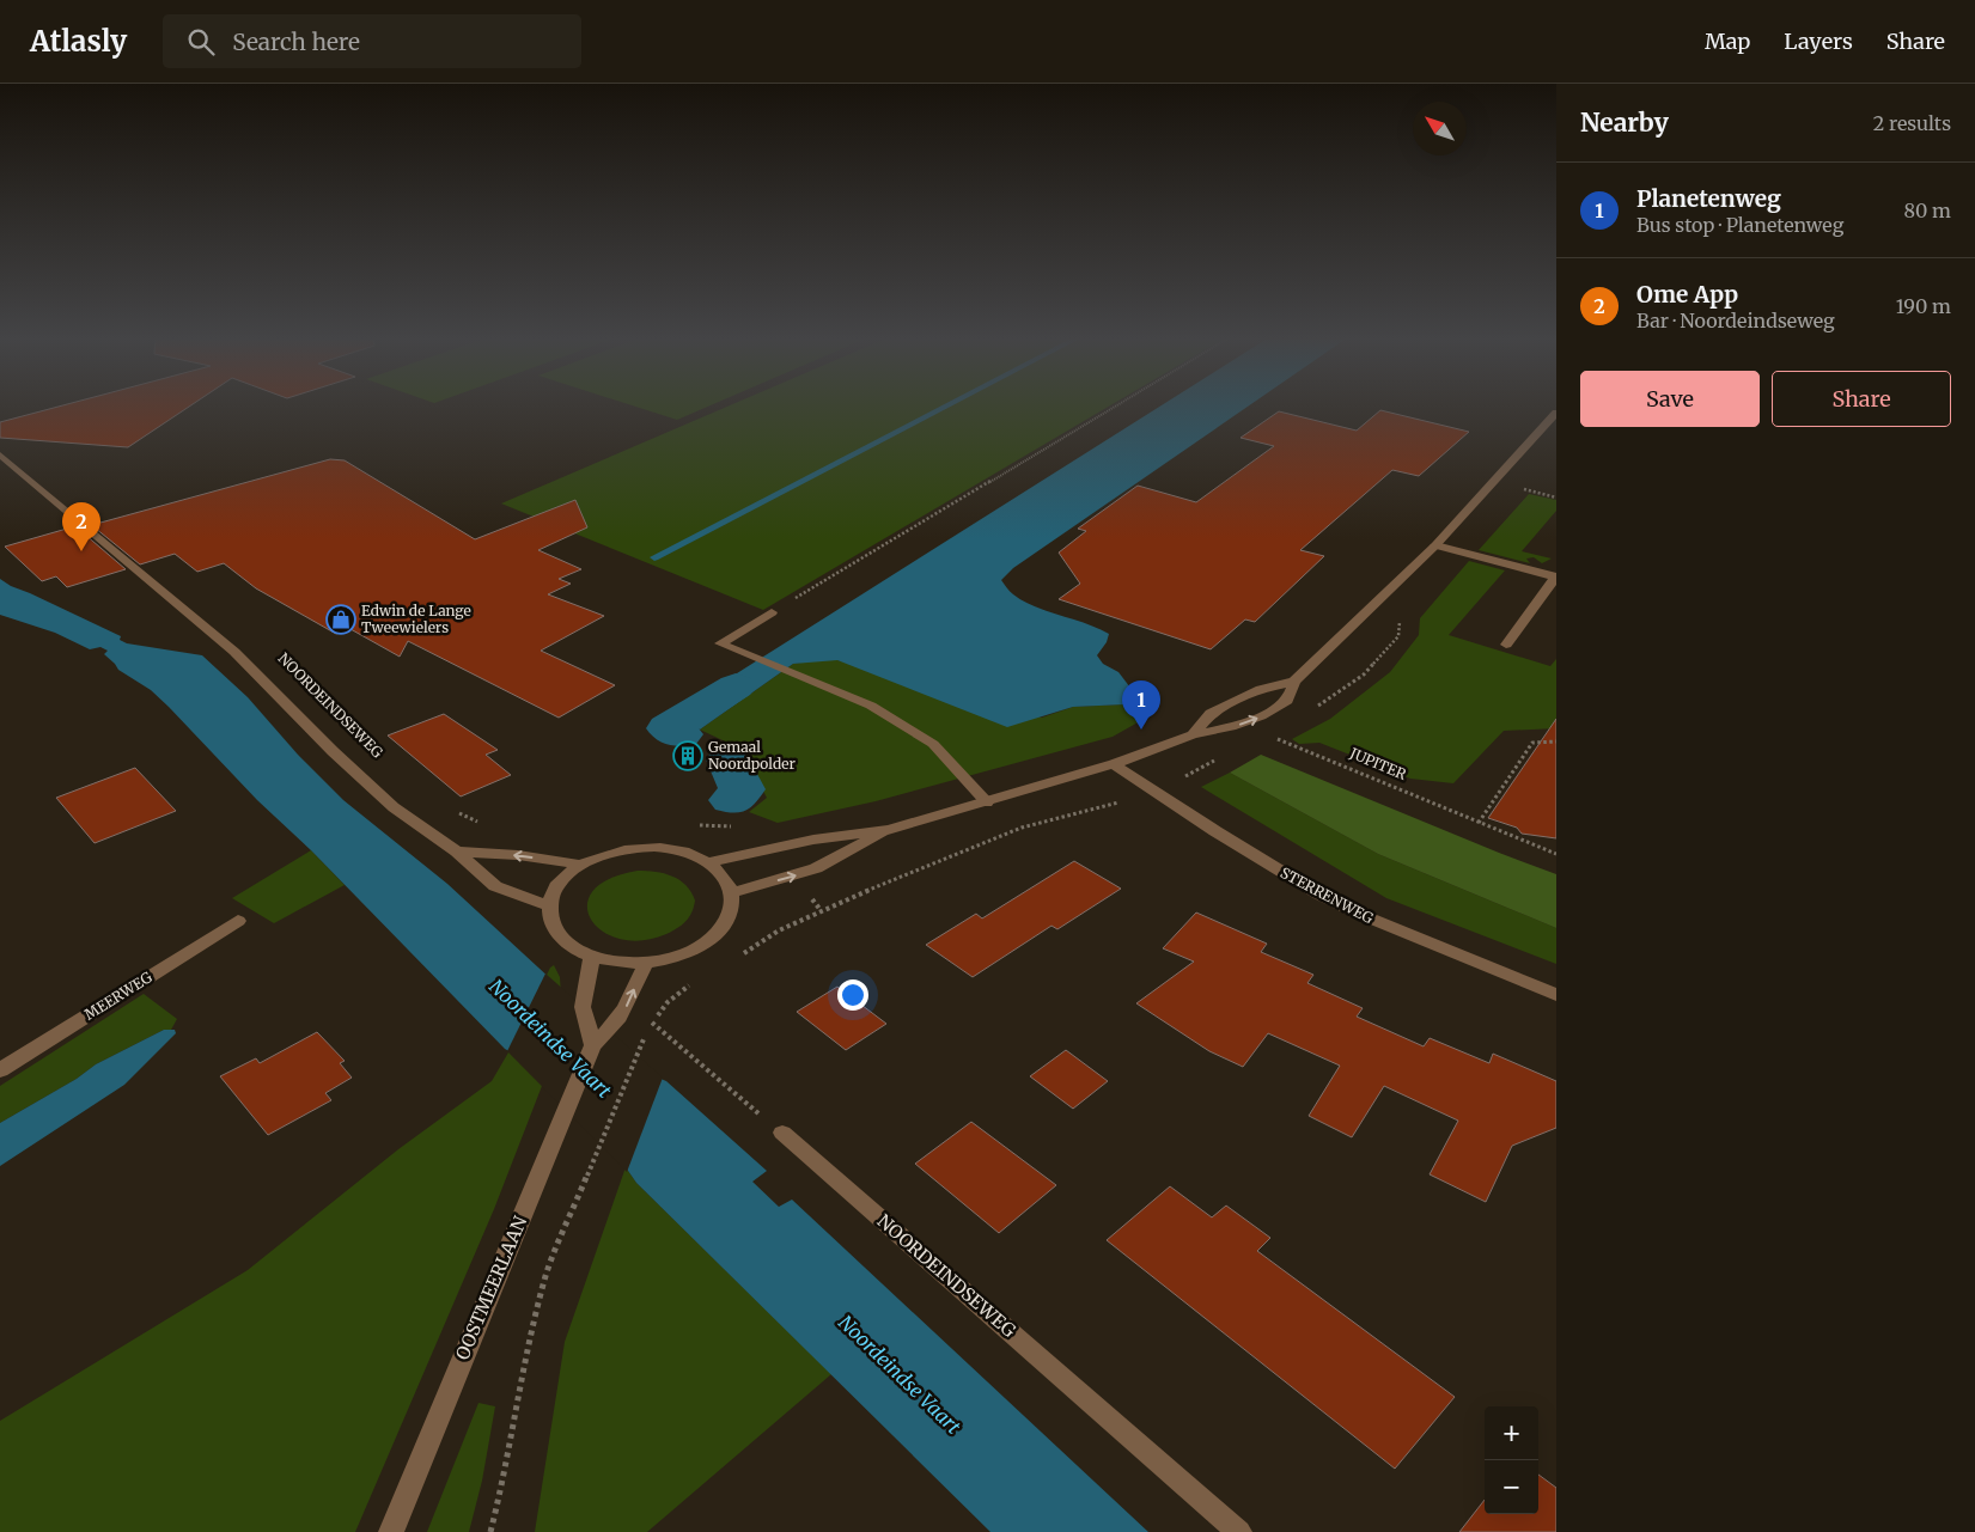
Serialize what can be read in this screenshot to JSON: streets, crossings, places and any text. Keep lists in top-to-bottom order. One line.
{"streets":{"street":["NOORDEINDSEWEG","STERRENWEG","MEERWEG","OOSTMEERLAAN"],"path":["JUPITER"]},"crossings":[["NOORDEINDSEWEG","OOSTMEERLAAN"]],"water":["Noordeindse Vaart"],"places":{"shop":["Edwin de Lange Tweewielers"],"building":["Gemaal Noordpolder"]},"north":"top left","page":{"header":"Atlasly","search":"Search here","nav":["Map","Layers","Share"],"heading":["Nearby","2 results"],"list":[{"mark":"1","name":"Planetenweg","note":"Bus stop · Planetenweg","value":"80 m"},{"mark":"2","name":"Ome App","note":"Bar · Noordeindseweg","value":"190 m"}],"buttons":["Save","Share"],"pins":["2","1"],"map_buttons":["+","−"]}}
